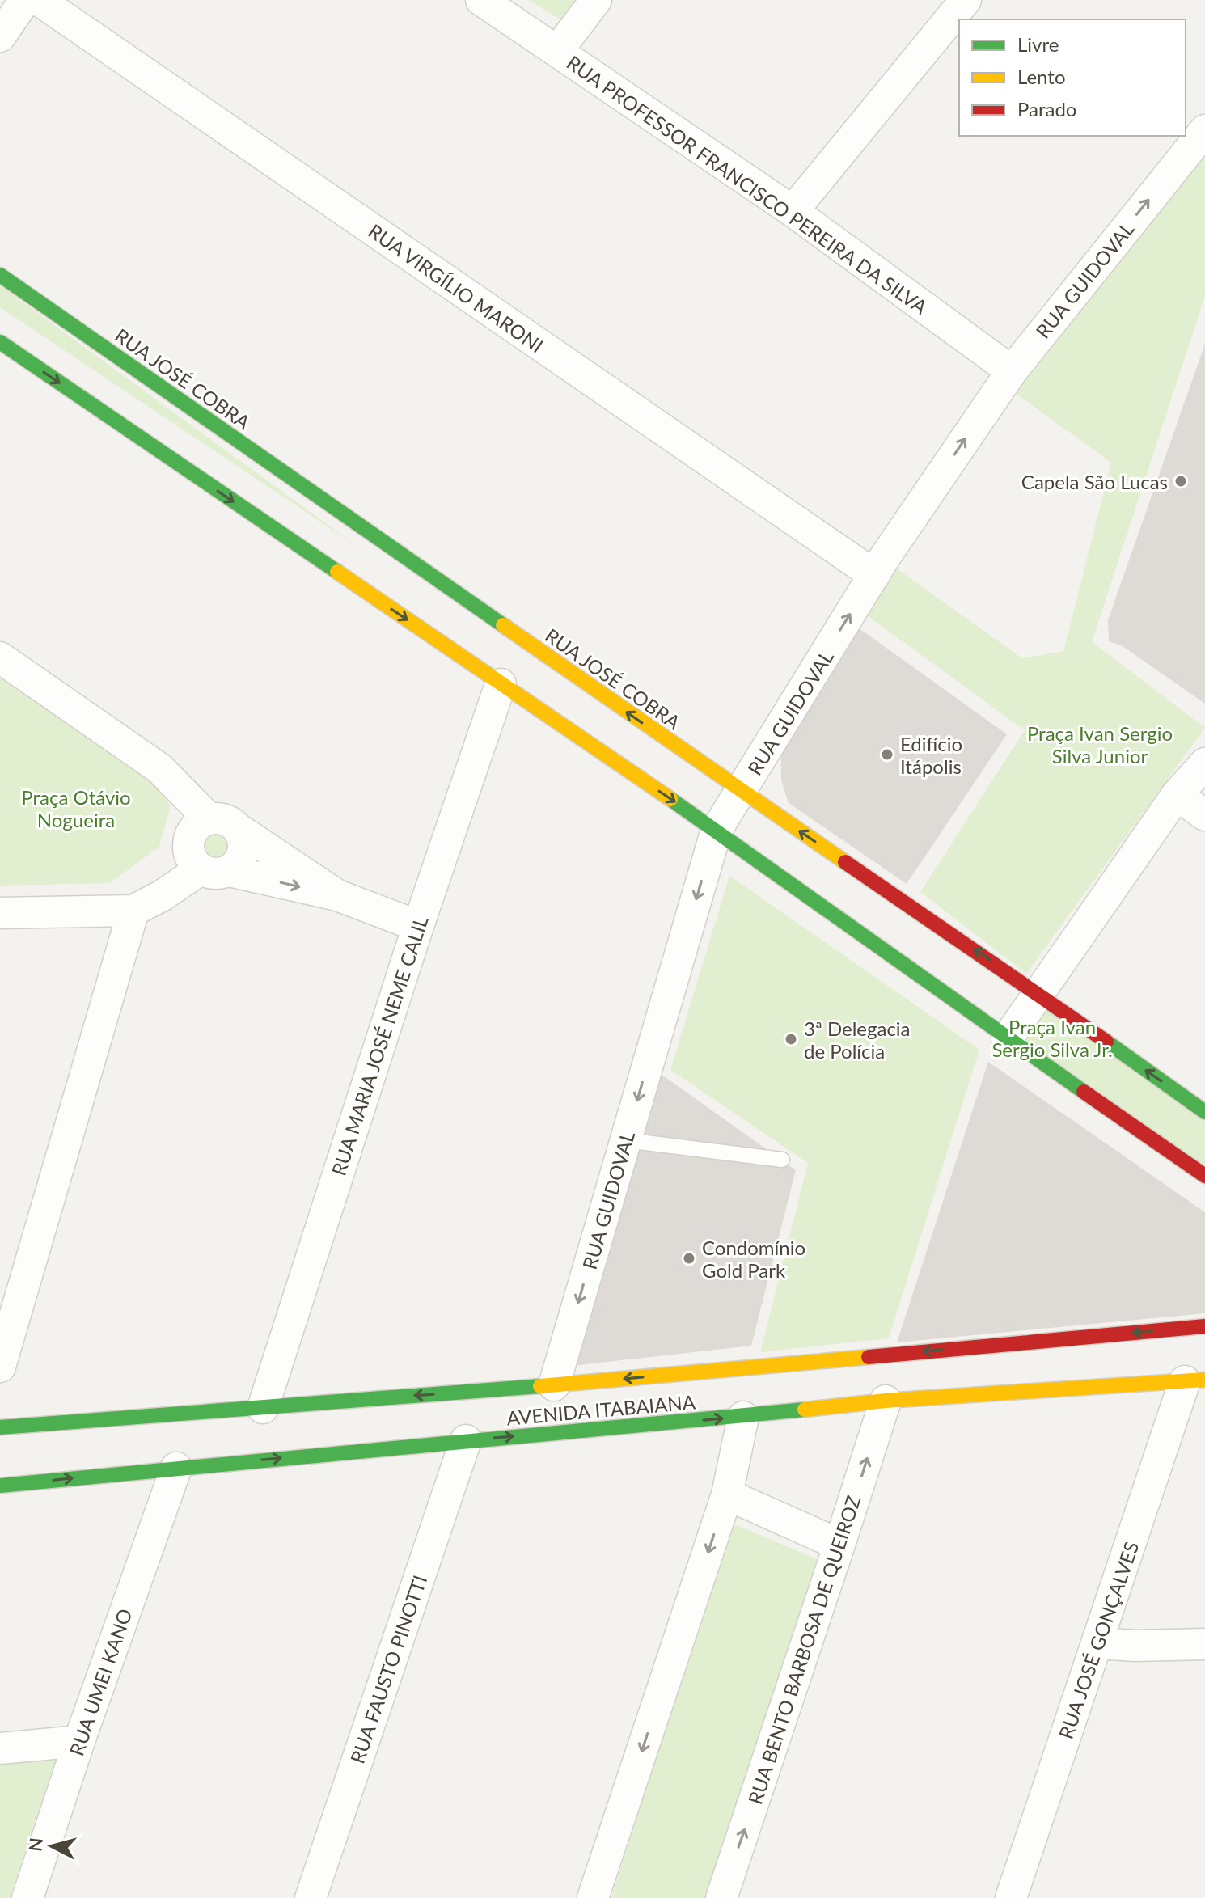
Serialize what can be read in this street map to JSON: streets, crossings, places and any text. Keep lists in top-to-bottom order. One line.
{"streets":{"street":["RUA PROFESSOR FRANCISCO PEREIRA DA SILVA","RUA GUIDOVAL","RUA VIRGÍLIO MARONI","RUA JOSÉ COBRA","RUA MARIA JOSÉ NEME CALIL","AVENIDA ITABAIANA","RUA JOSÉ GONÇALVES","RUA BENTO BARBOSA DE QUEIROZ","RUA FAUSTO PINOTTI","RUA UMEI KANO"]},"crossings":[["RUA PROFESSOR FRANCISCO PEREIRA DA SILVA","RUA GUIDOVAL"],["RUA GUIDOVAL","RUA VIRGÍLIO MARONI"],["RUA GUIDOVAL","RUA JOSÉ COBRA"],["RUA GUIDOVAL","AVENIDA ITABAIANA"],["RUA MARIA JOSÉ NEME CALIL","AVENIDA ITABAIANA"],["AVENIDA ITABAIANA","RUA JOSÉ GONÇALVES"],["AVENIDA ITABAIANA","RUA BENTO BARBOSA DE QUEIROZ"],["AVENIDA ITABAIANA","RUA FAUSTO PINOTTI"],["AVENIDA ITABAIANA","RUA UMEI KANO"]],"parks":["Praça Ivan Sergio Silva Junior","Praça Otávio Nogueira","Praça Ivan Sergio Silva Jr."],"places":["Capela São Lucas","Edifício Itápolis","3ª Delegacia de Polícia","Condomínio Gold Park"],"legend":["Livre","Lento","Parado"],"north":"left"}
